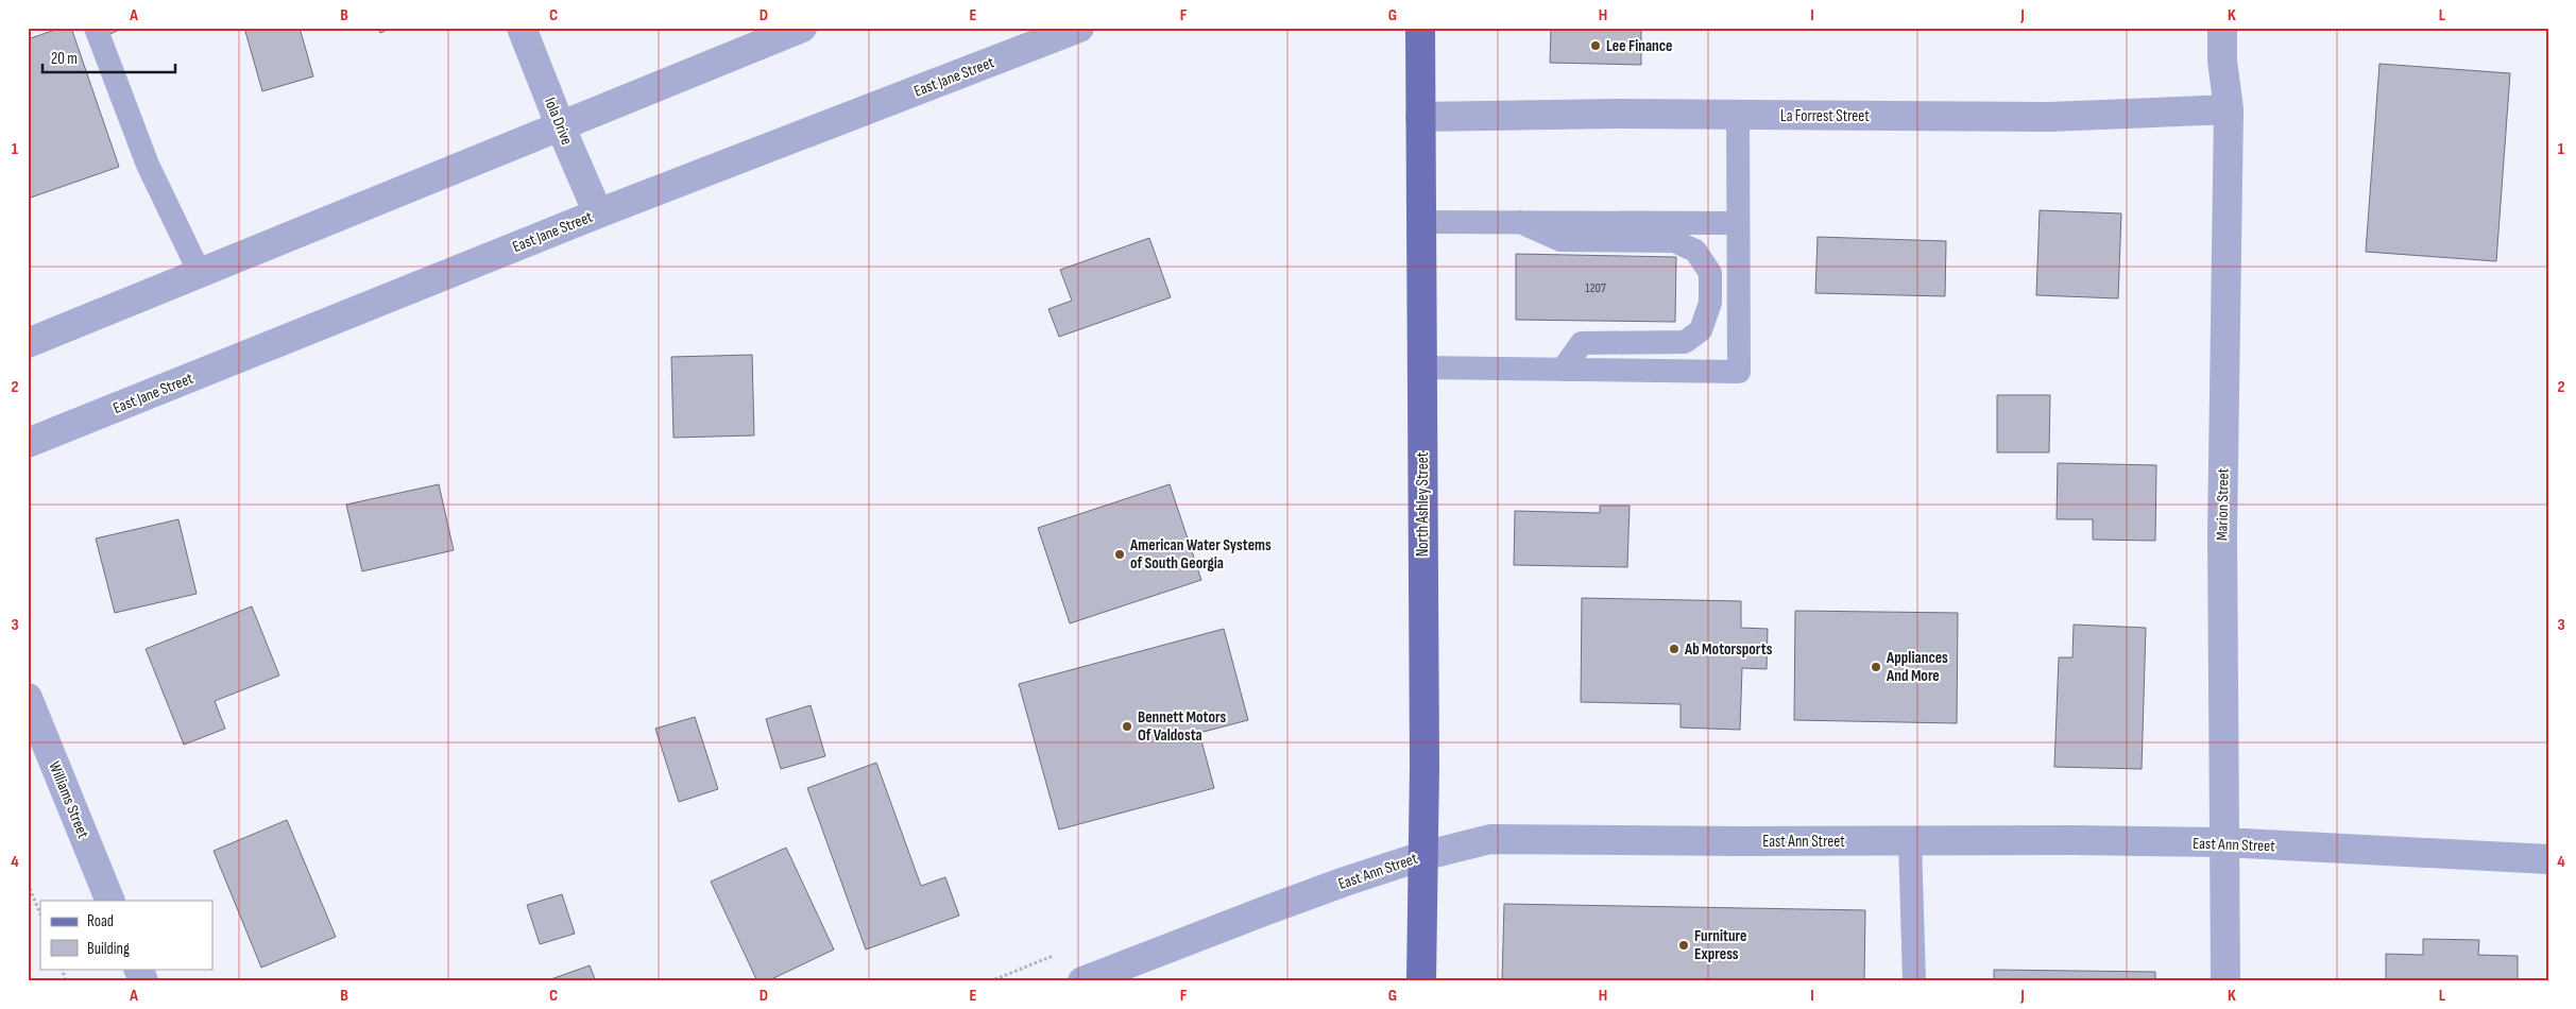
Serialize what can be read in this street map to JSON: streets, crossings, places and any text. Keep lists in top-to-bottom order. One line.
{"streets":{"main road":["North Ashley Street"],"street":["East Jane Street","La Forrest Street","Iola Drive","Marion Street","Williams Street","East Ann Street"]},"crossings":[["East Jane Street","Iola Drive"],["La Forrest Street","North Ashley Street"],["La Forrest Street","Marion Street"],["North Ashley Street","East Ann Street"],["Marion Street","East Ann Street"]],"places":["Lee Finance","American Water Systems of South Georgia","Ab Motorsports","Appliances And More","Bennett Motors Of Valdosta","Furniture Express"],"house_numbers":["1207"],"legend":["Road","Building"],"scale_bar":"20 m","grid":{"columns":["A","B","C","D","E","F","G","H","I","J","K","L"],"rows":["1","2","3","4"]}}
